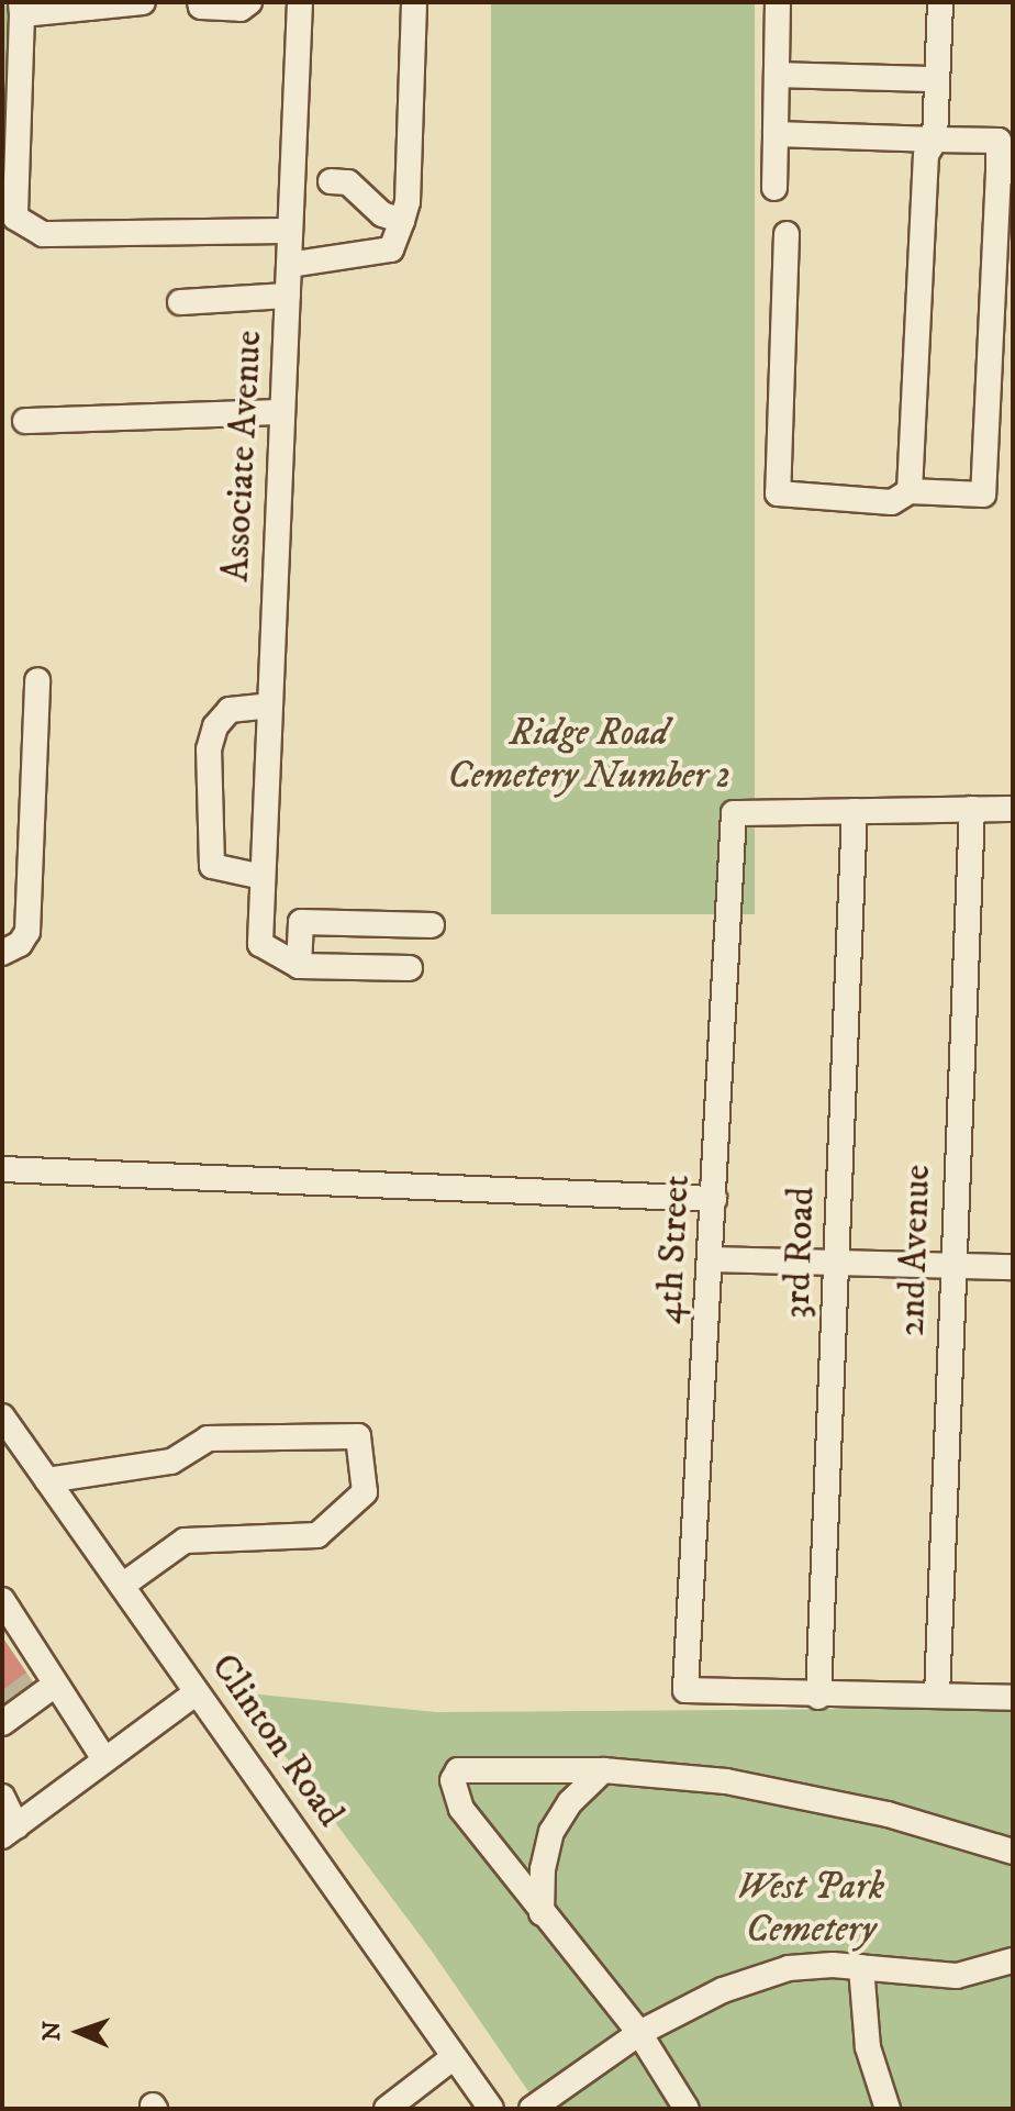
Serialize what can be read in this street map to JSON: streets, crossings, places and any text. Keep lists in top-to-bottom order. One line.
{"streets":{"street":["Associate Avenue","4th Street","2nd Avenue","3rd Road","Clinton Road"]},"crossings":[["4th Street","3rd Road"]],"parks":["Ridge Road Cemetery Number 2","West Park Cemetery"],"north":"left"}
